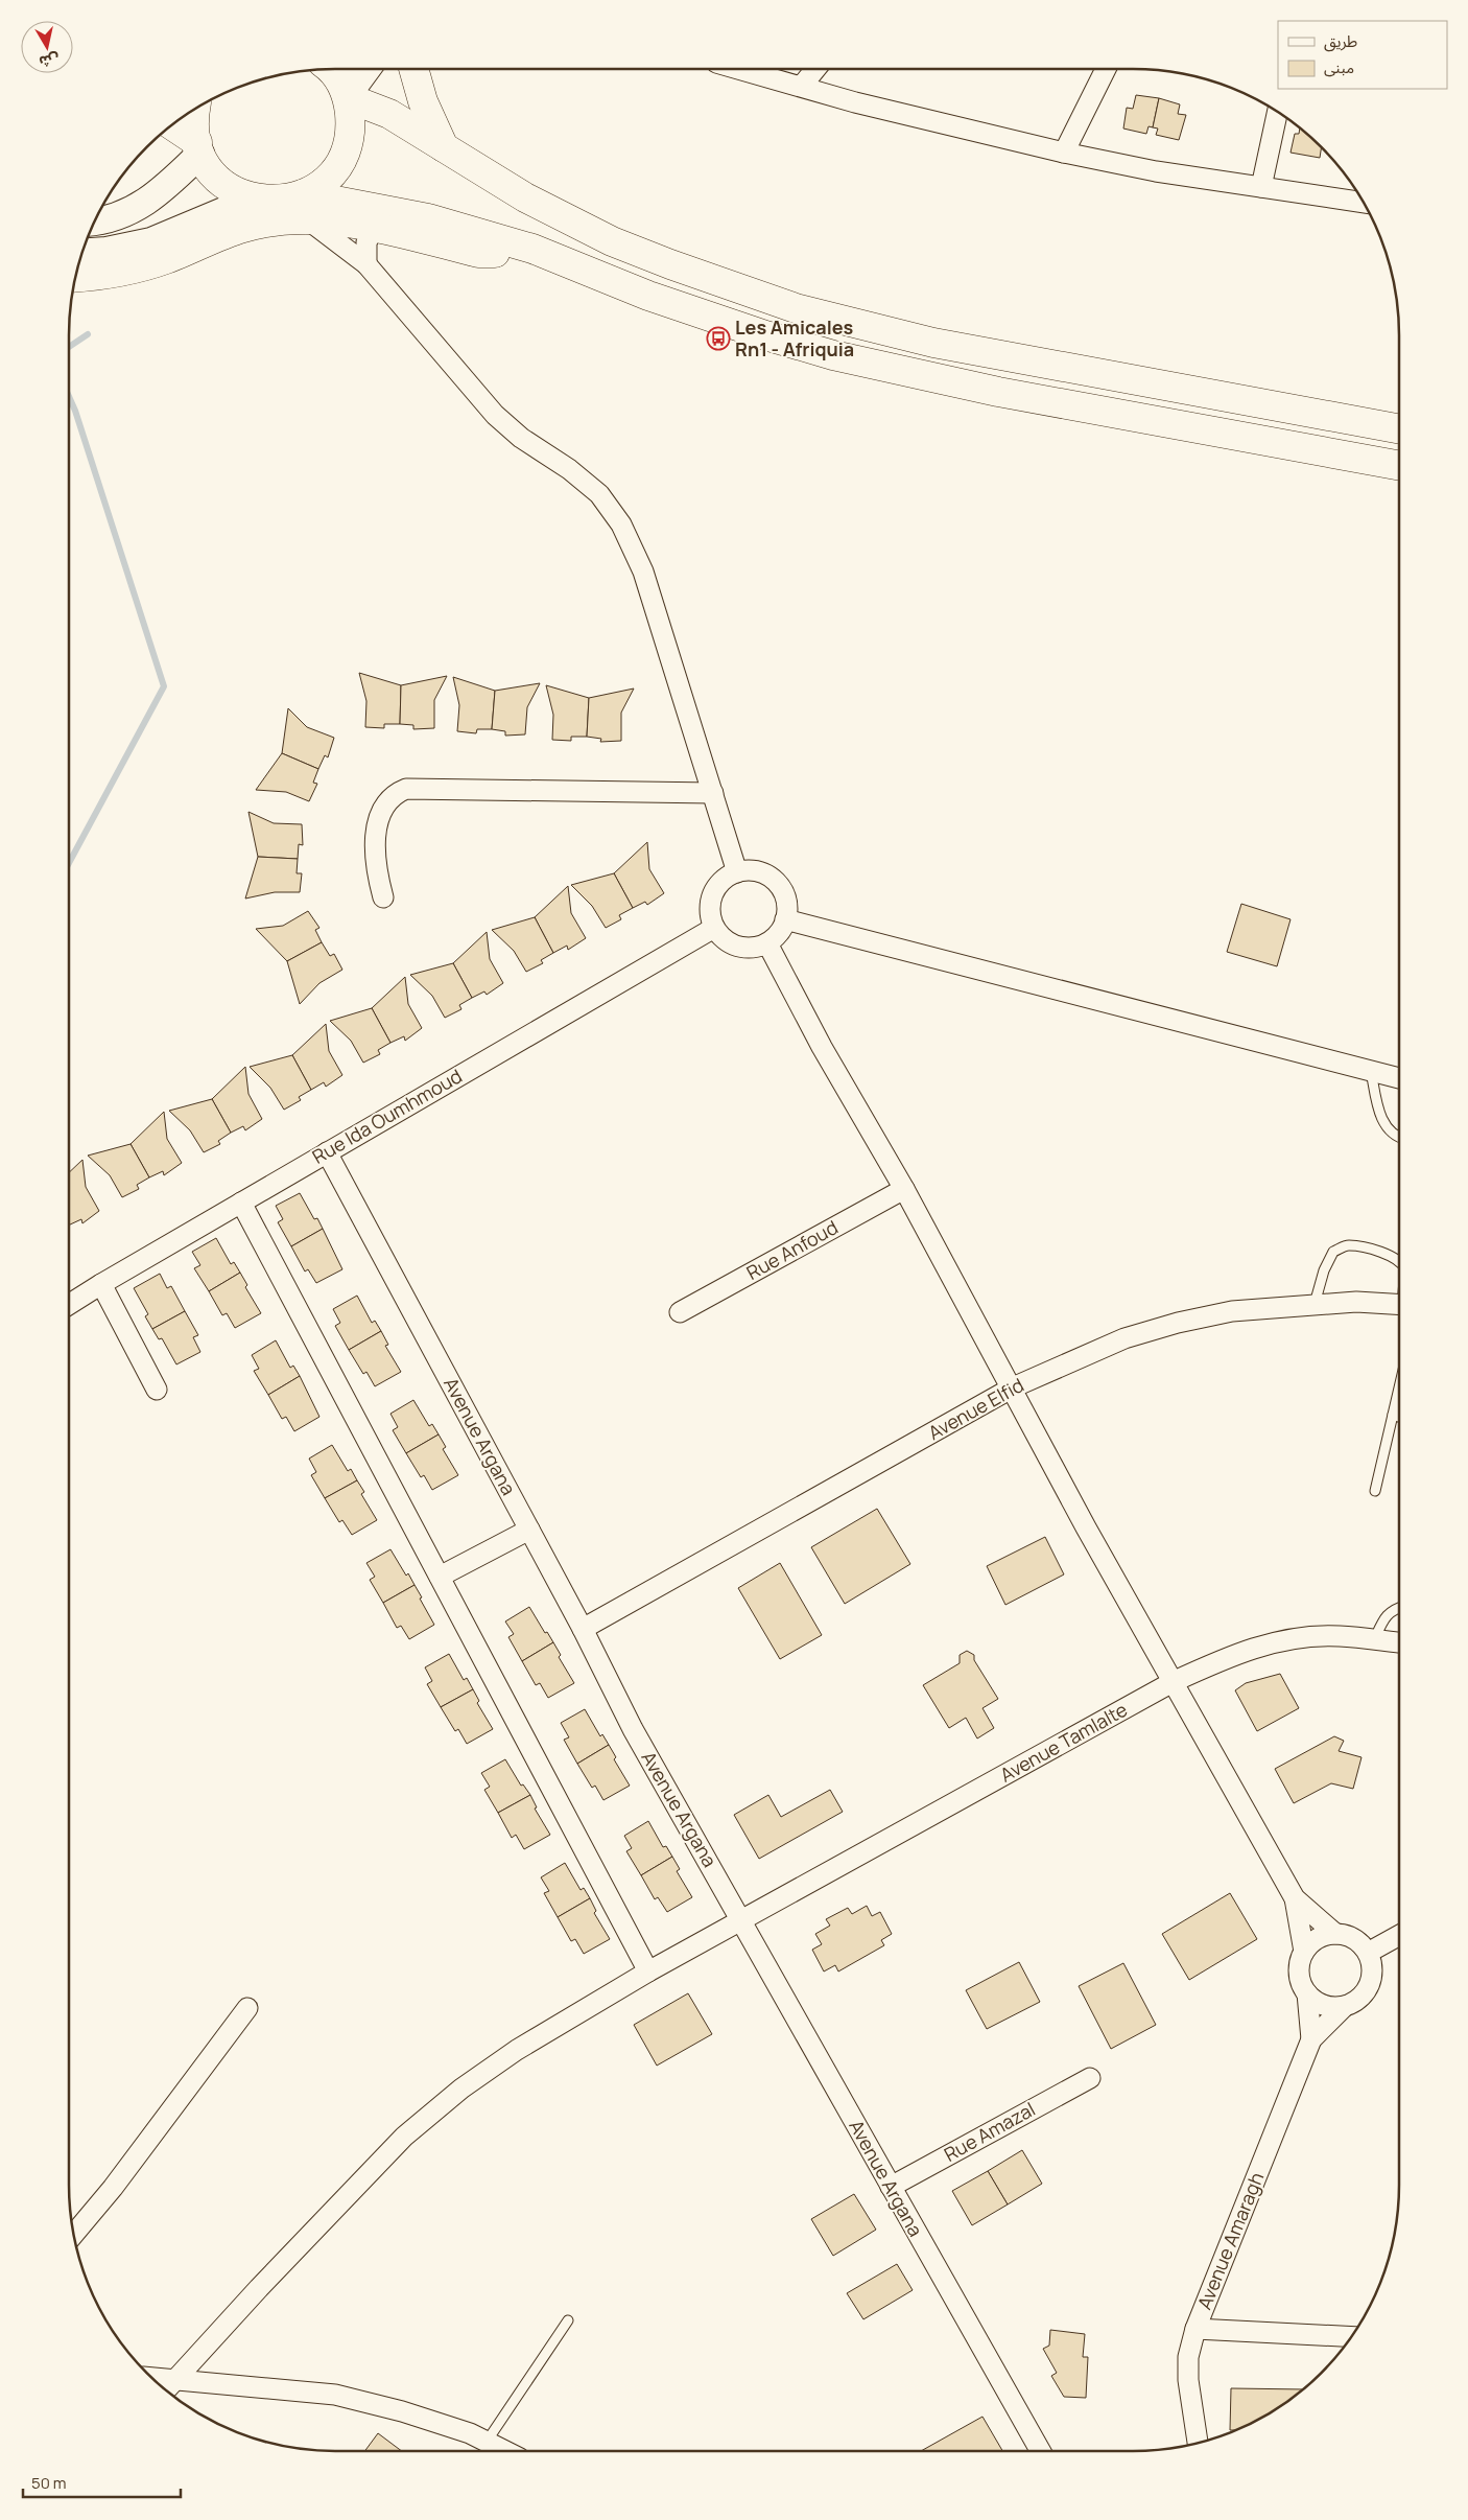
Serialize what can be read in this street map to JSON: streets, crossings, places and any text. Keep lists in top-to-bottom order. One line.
{"streets":{"street":["Rue Ida Oumhmoud","Rue Anfoud","Avenue Elfid","Avenue Argana","Avenue Tamlalte","Rue Amazal","Avenue Amaragh"]},"crossings":[["Rue Ida Oumhmoud","Avenue Argana"],["Avenue Elfid","Avenue Argana"],["Avenue Argana","Avenue Tamlalte"],["Avenue Argana","Rue Amazal"]],"places":{"bus stop":["Les Amicales Rn1 - Afriquia"]},"legend":["طريق","مبنى"],"scale_bar":"50 m","north":"bottom"}
